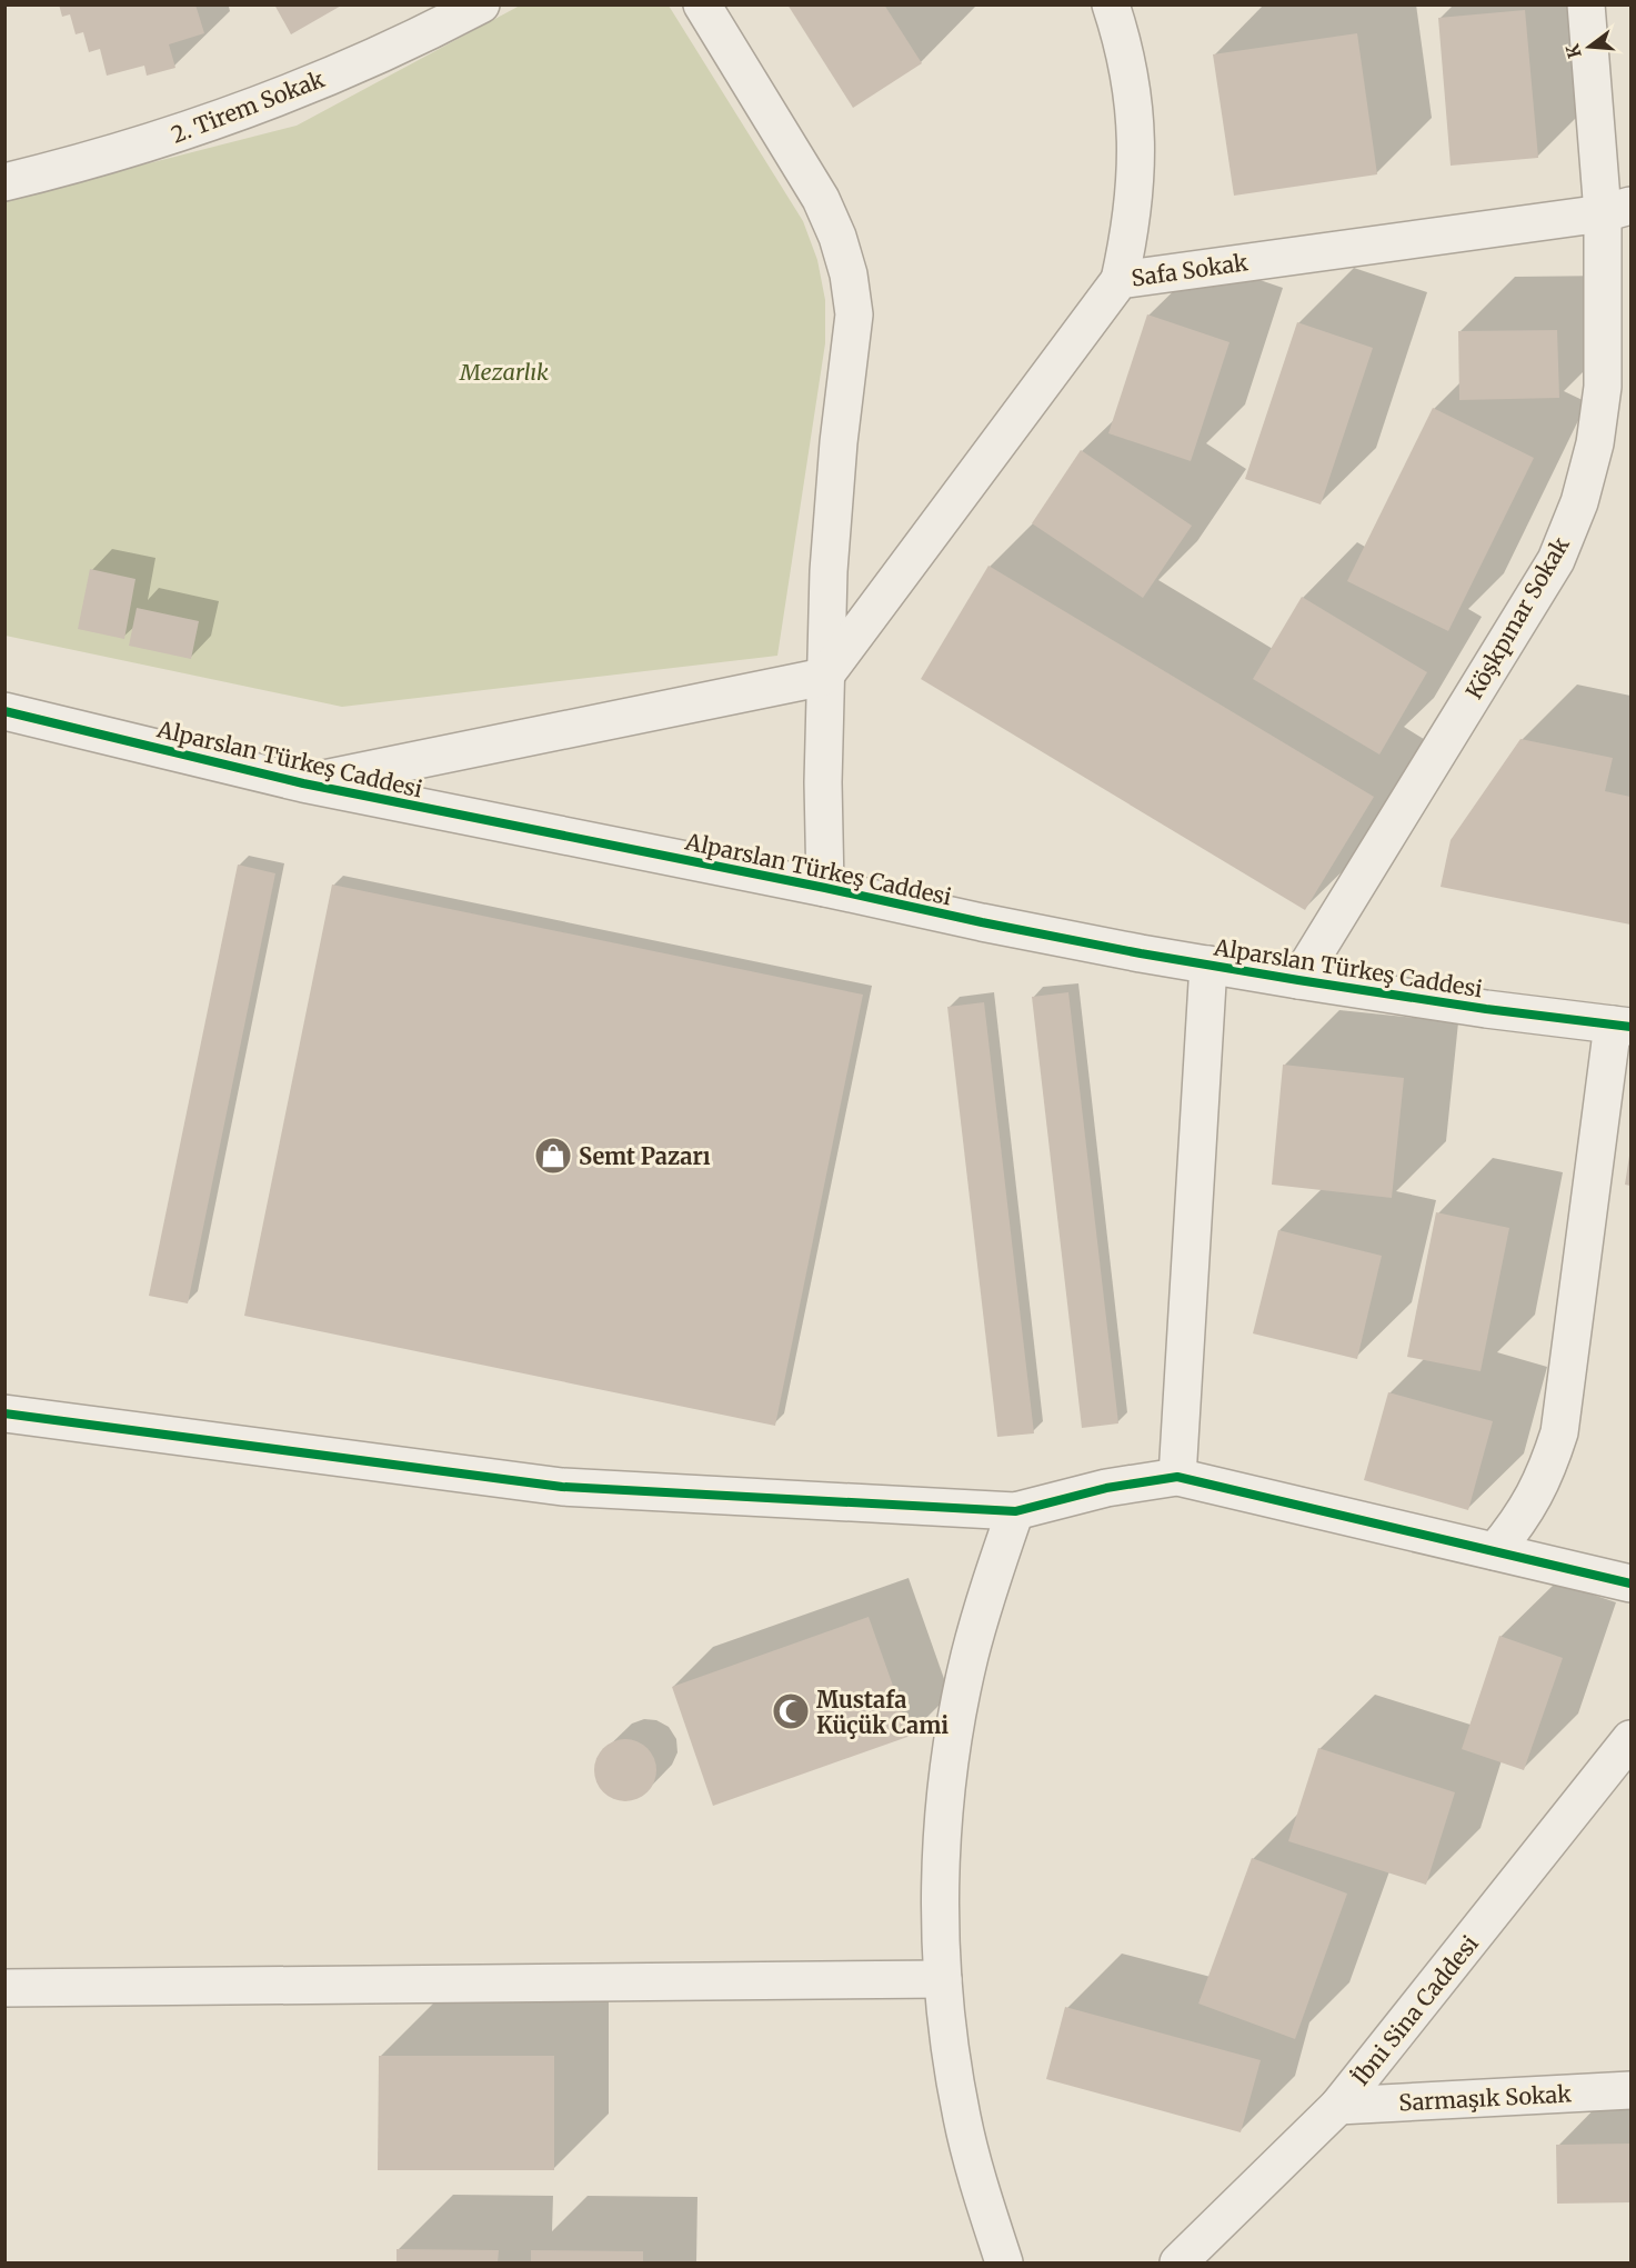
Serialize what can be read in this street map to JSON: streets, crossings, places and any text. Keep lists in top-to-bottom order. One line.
{"streets":{"street":["2. Tirem Sokak","Safa Sokak","Köşkpınar Sokak","Alparslan Türkeş Caddesi","İbni Sina Caddesi","Sarmaşık Sokak"]},"crossings":[["Safa Sokak","Köşkpınar Sokak"],["Köşkpınar Sokak","Alparslan Türkeş Caddesi"],["İbni Sina Caddesi","Sarmaşık Sokak"]],"parks":["Mezarlık"],"places":{"shop":["Semt Pazarı"],"mosque":["Mustafa Küçük Cami"]},"north":"left"}
